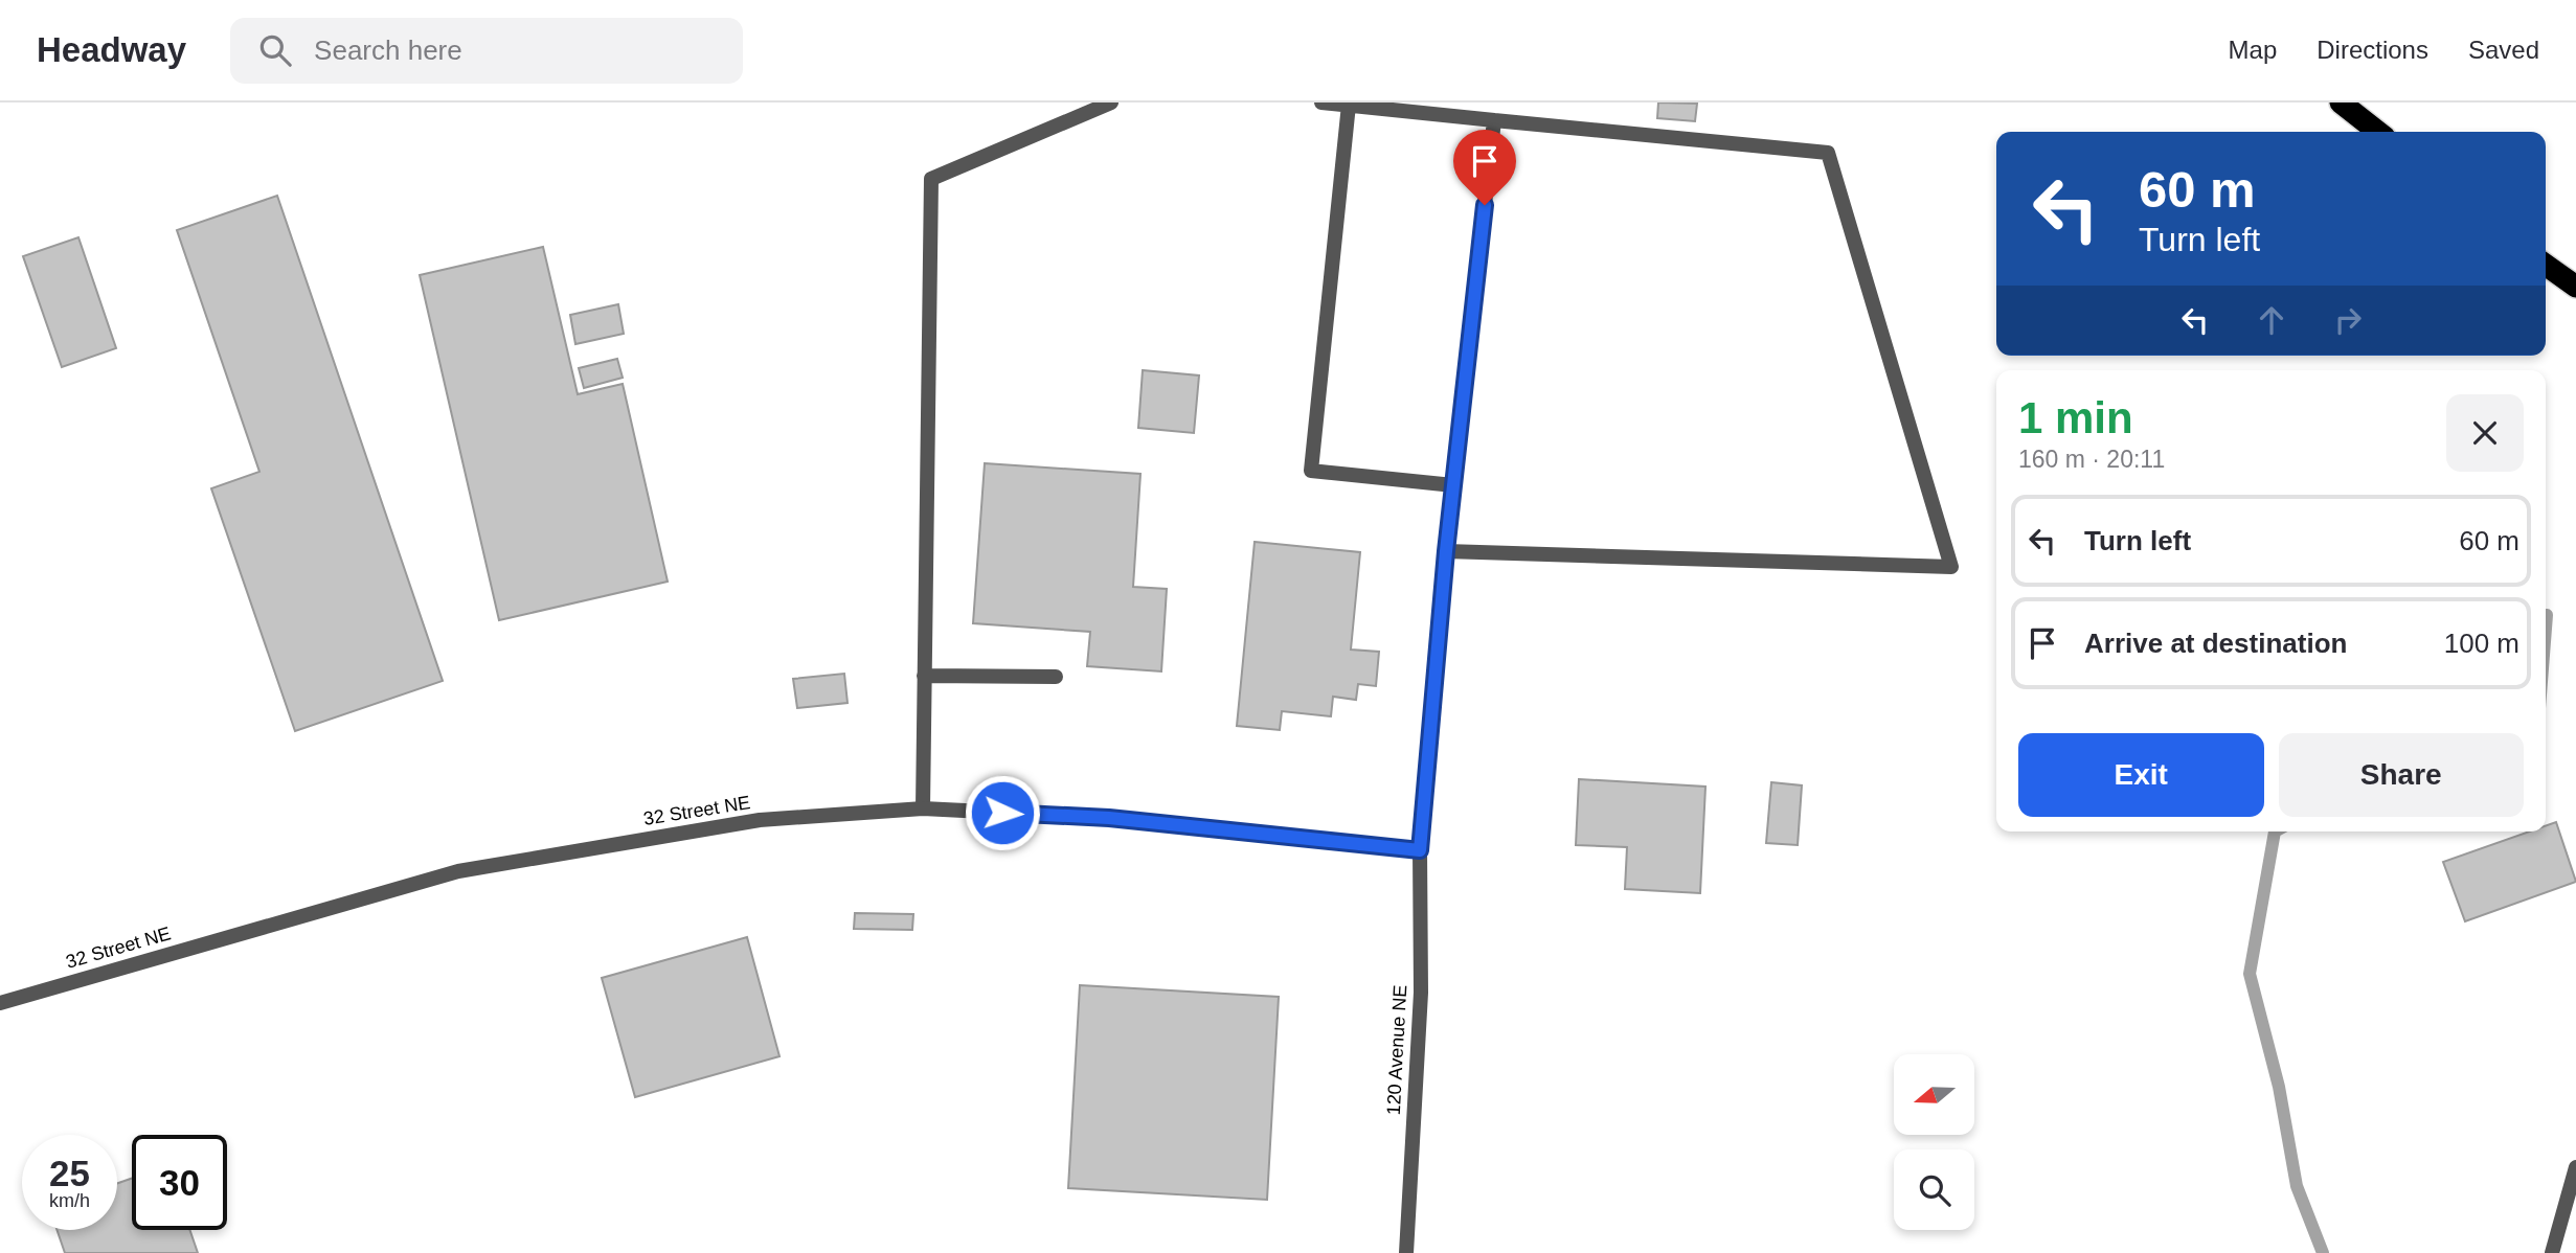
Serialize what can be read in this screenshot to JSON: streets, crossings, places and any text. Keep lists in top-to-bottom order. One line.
{"streets":{"street":["32 Street NE","120 Avenue NE"]},"crossings":[["32 Street NE","120 Avenue NE"]],"north":"left","page":{"header":"Headway","search":"Search here","nav":["Map","Directions","Saved"],"turn":["60 m","Turn left"],"heading":["1 min","160 m · 20:11"],"list":[{"name":"Turn left","value":"60 m"},{"name":"Arrive at destination","value":"100 m"}],"buttons":["Exit","Share"],"speed":"25 km/h","limit":"30"}}
